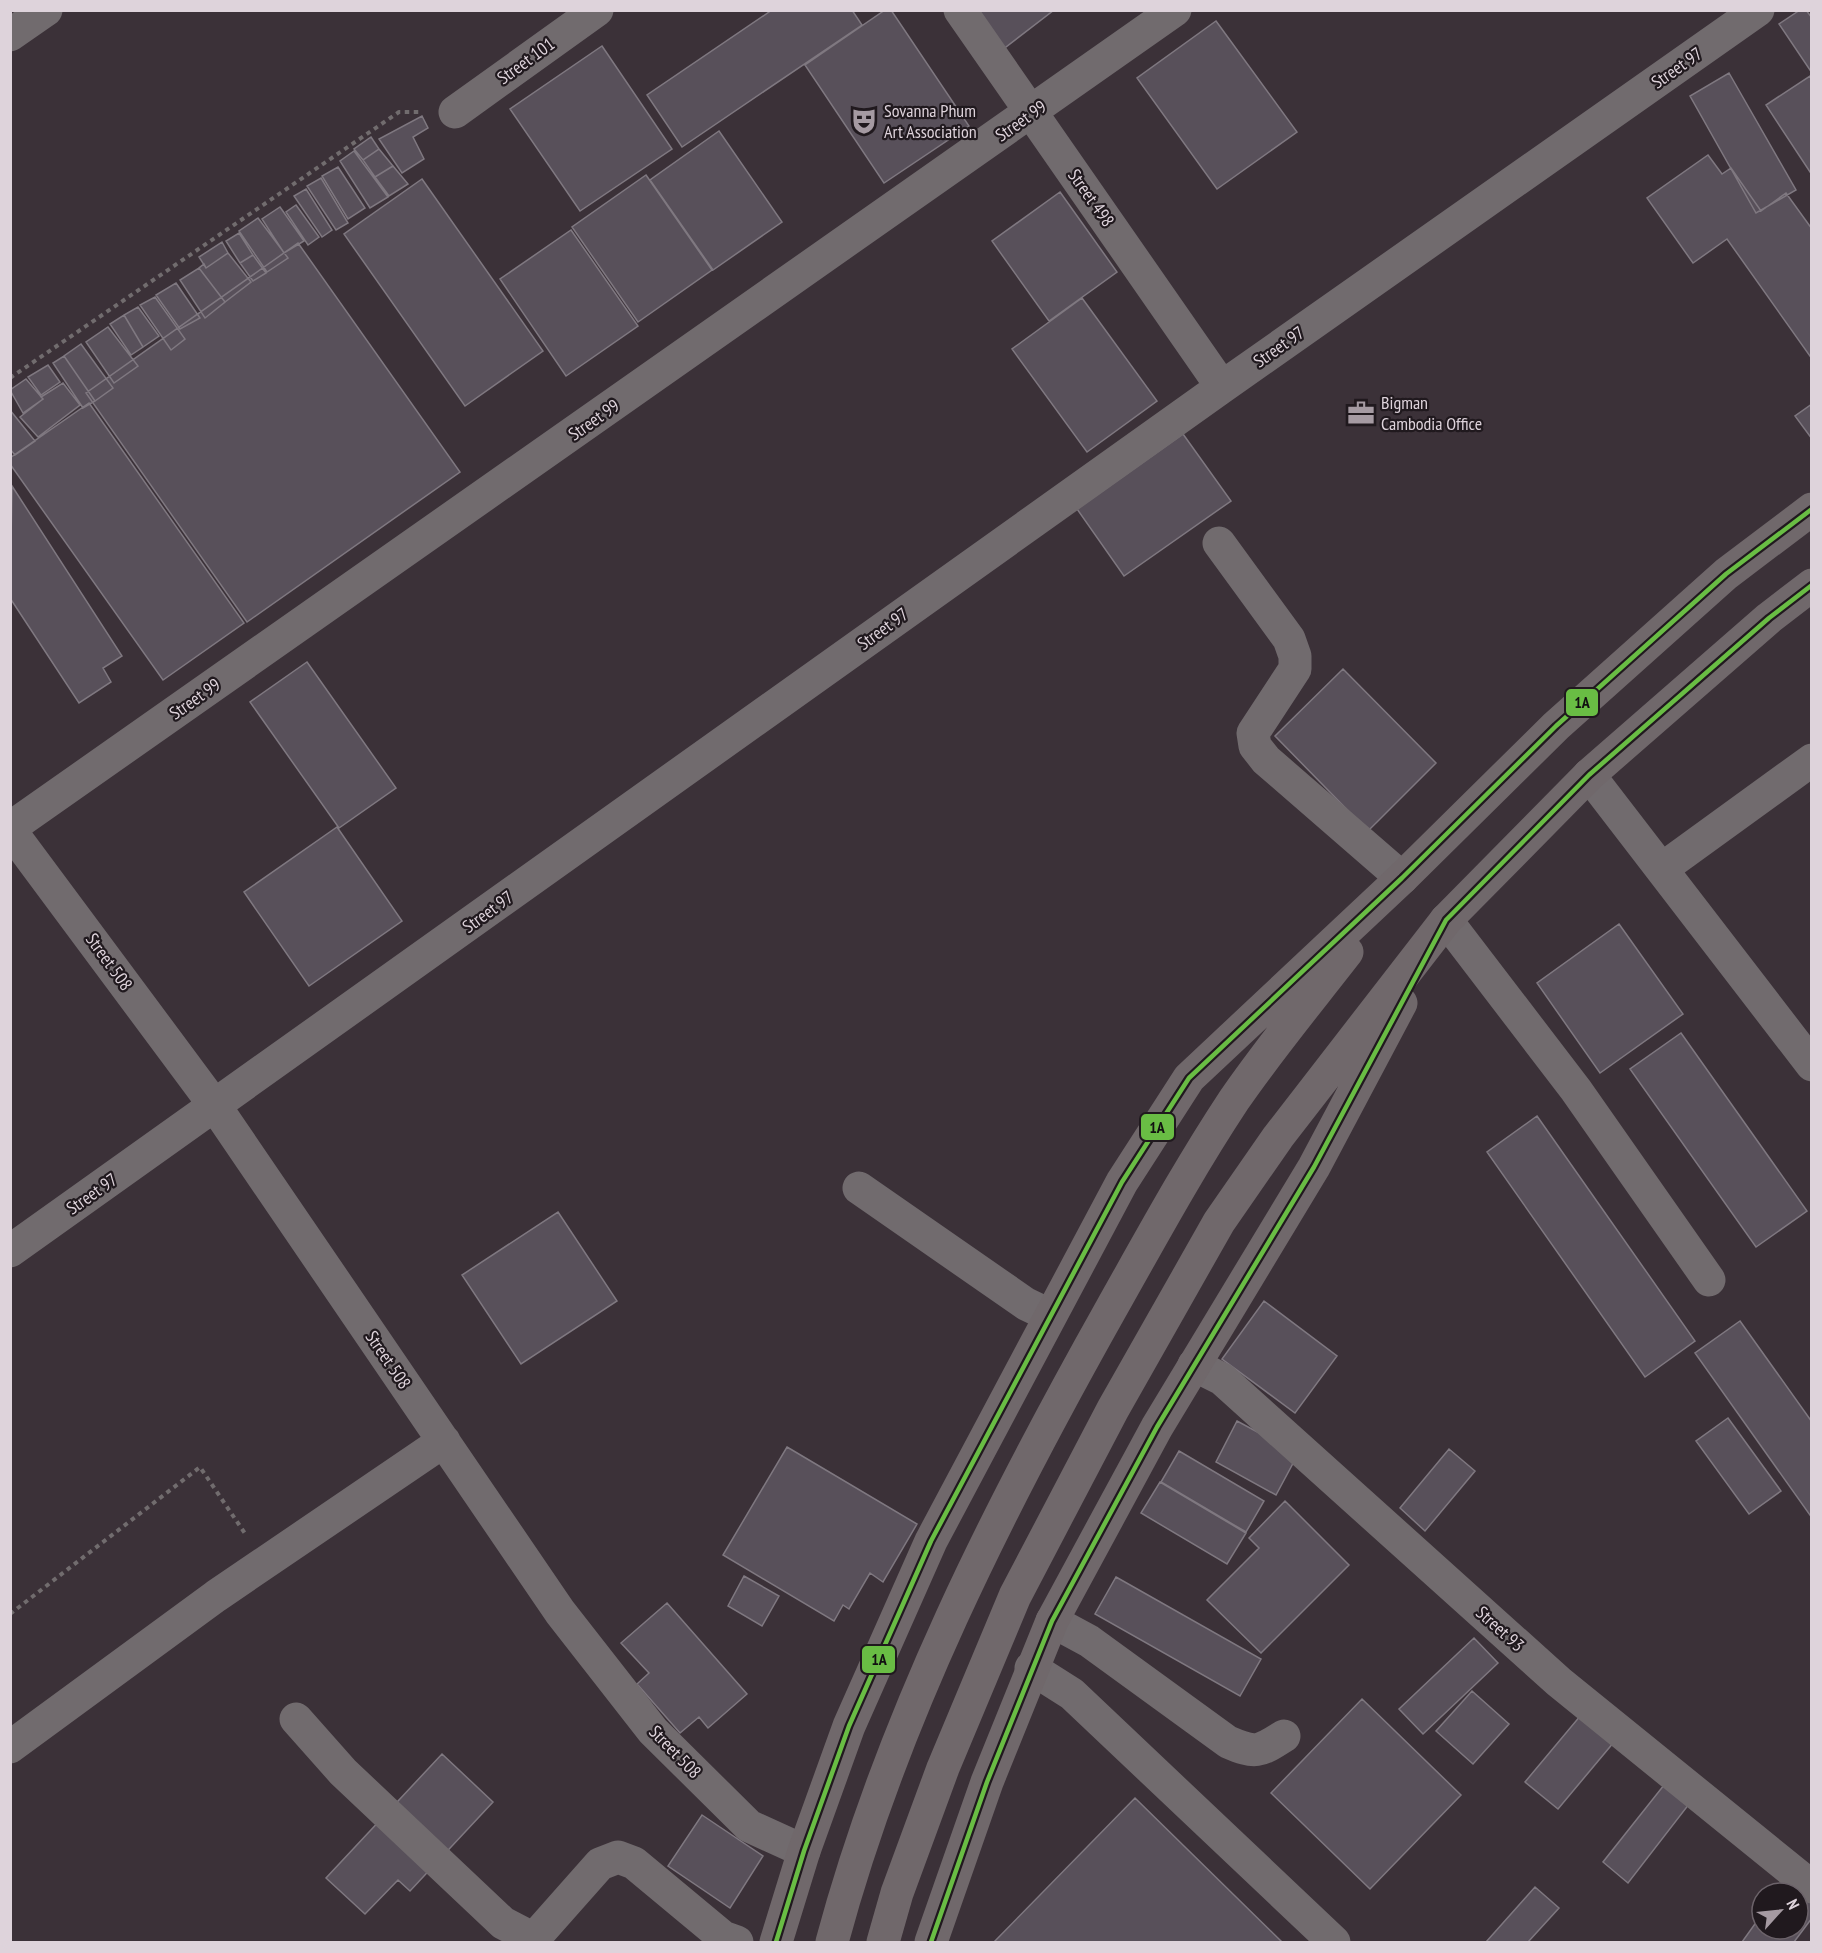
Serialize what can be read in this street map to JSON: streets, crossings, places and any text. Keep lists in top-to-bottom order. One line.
{"streets":{"street":["Street 101","Street 97","Street 99","Street 498","Street 508","Street 93"]},"crossings":[["Street 97","Street 498"],["Street 97","Street 508"],["Street 99","Street 498"],["Street 99","Street 508"]],"places":{"theatre":["Sovanna Phum Art Association"],"office":["Bigman Cambodia Office"]},"lines":["transit line 1A"],"north":"top right"}
